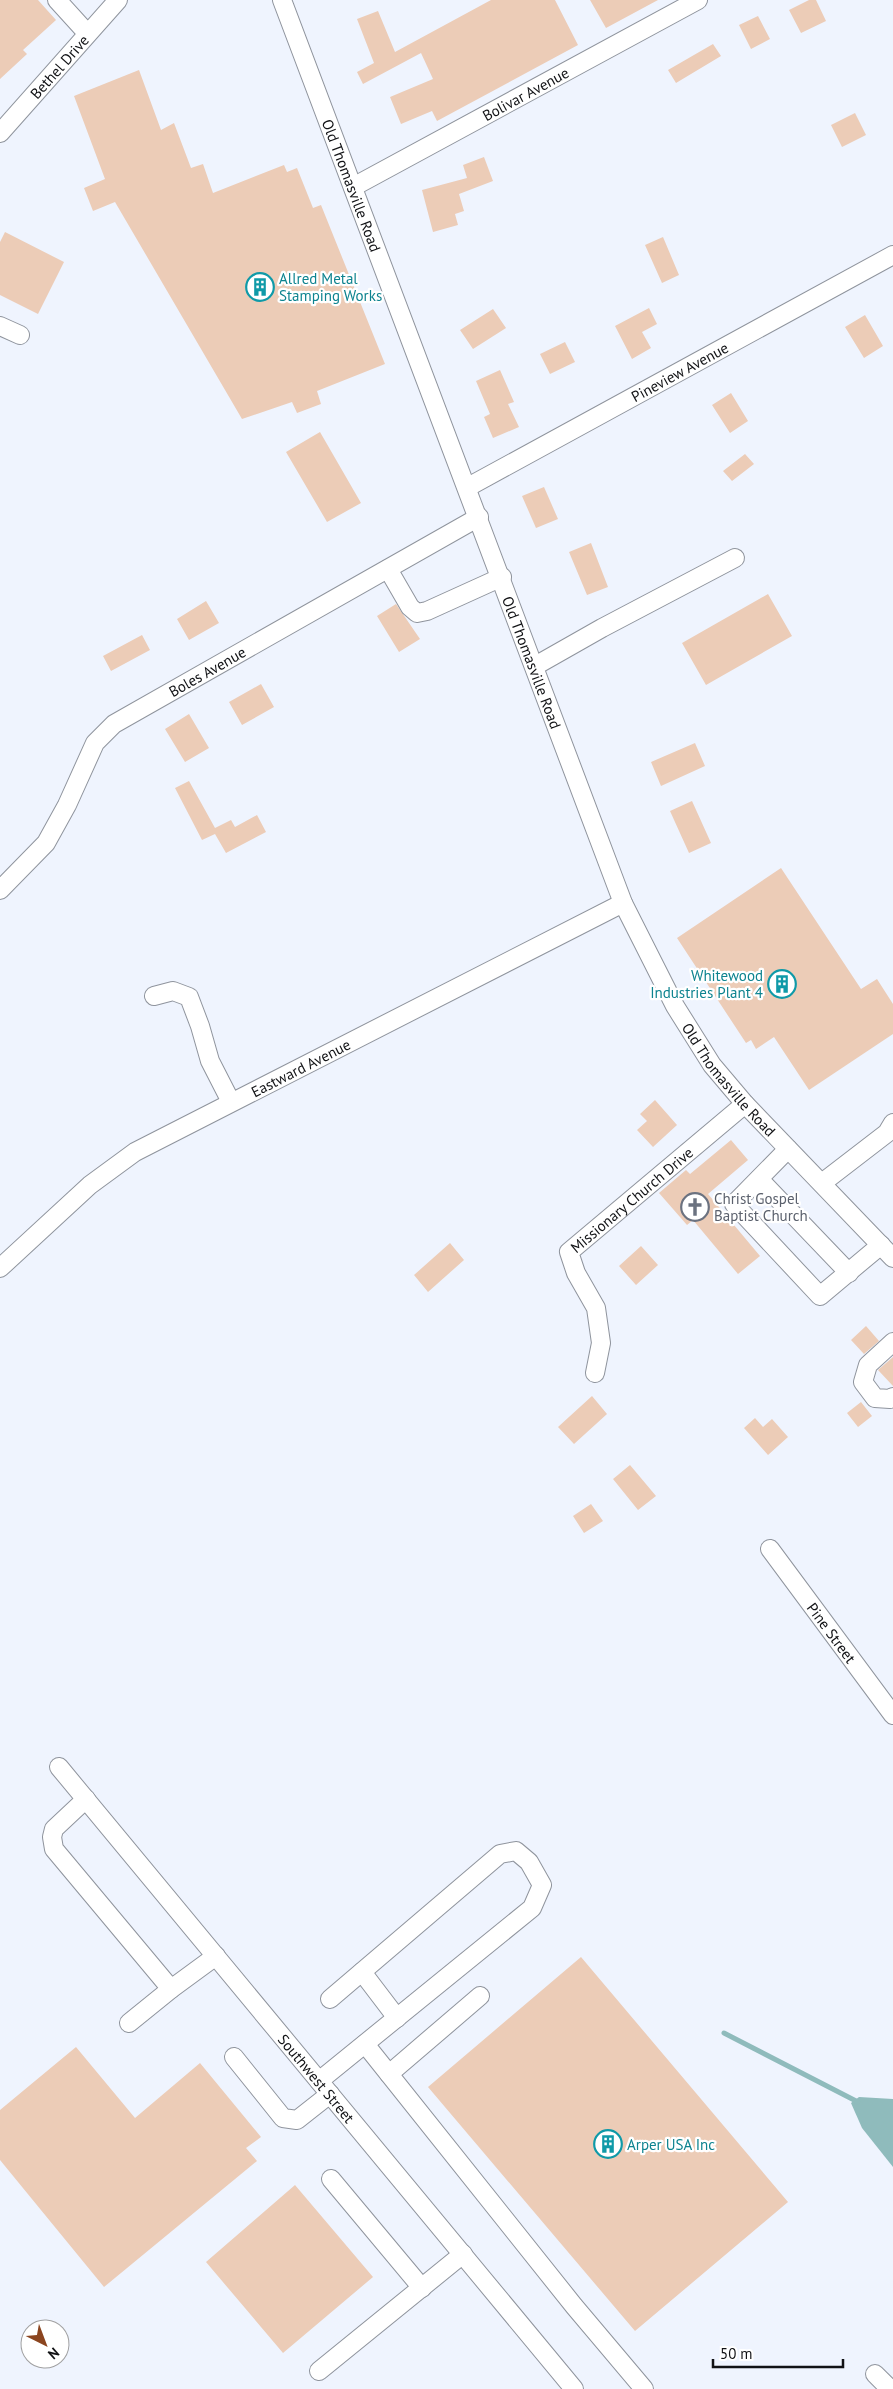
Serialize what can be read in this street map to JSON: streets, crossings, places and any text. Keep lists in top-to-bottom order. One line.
{"streets":{"street":["Bethel Drive","Bolivar Avenue","Old Thomasville Road","Pineview Avenue","Boles Avenue","Eastward Avenue","Missionary Church Drive","Pine Street","Southwest Street"]},"crossings":[["Bolivar Avenue","Old Thomasville Road"],["Old Thomasville Road","Pineview Avenue"],["Old Thomasville Road","Boles Avenue"],["Old Thomasville Road","Eastward Avenue"],["Old Thomasville Road","Missionary Church Drive"]],"places":{"building":["Allred Metal Stamping Works","Whitewood Industries Plant 4","Arper USA Inc"],"church":["Christ Gospel Baptist Church"]},"scale_bar":"50 m","north":"bottom right"}
